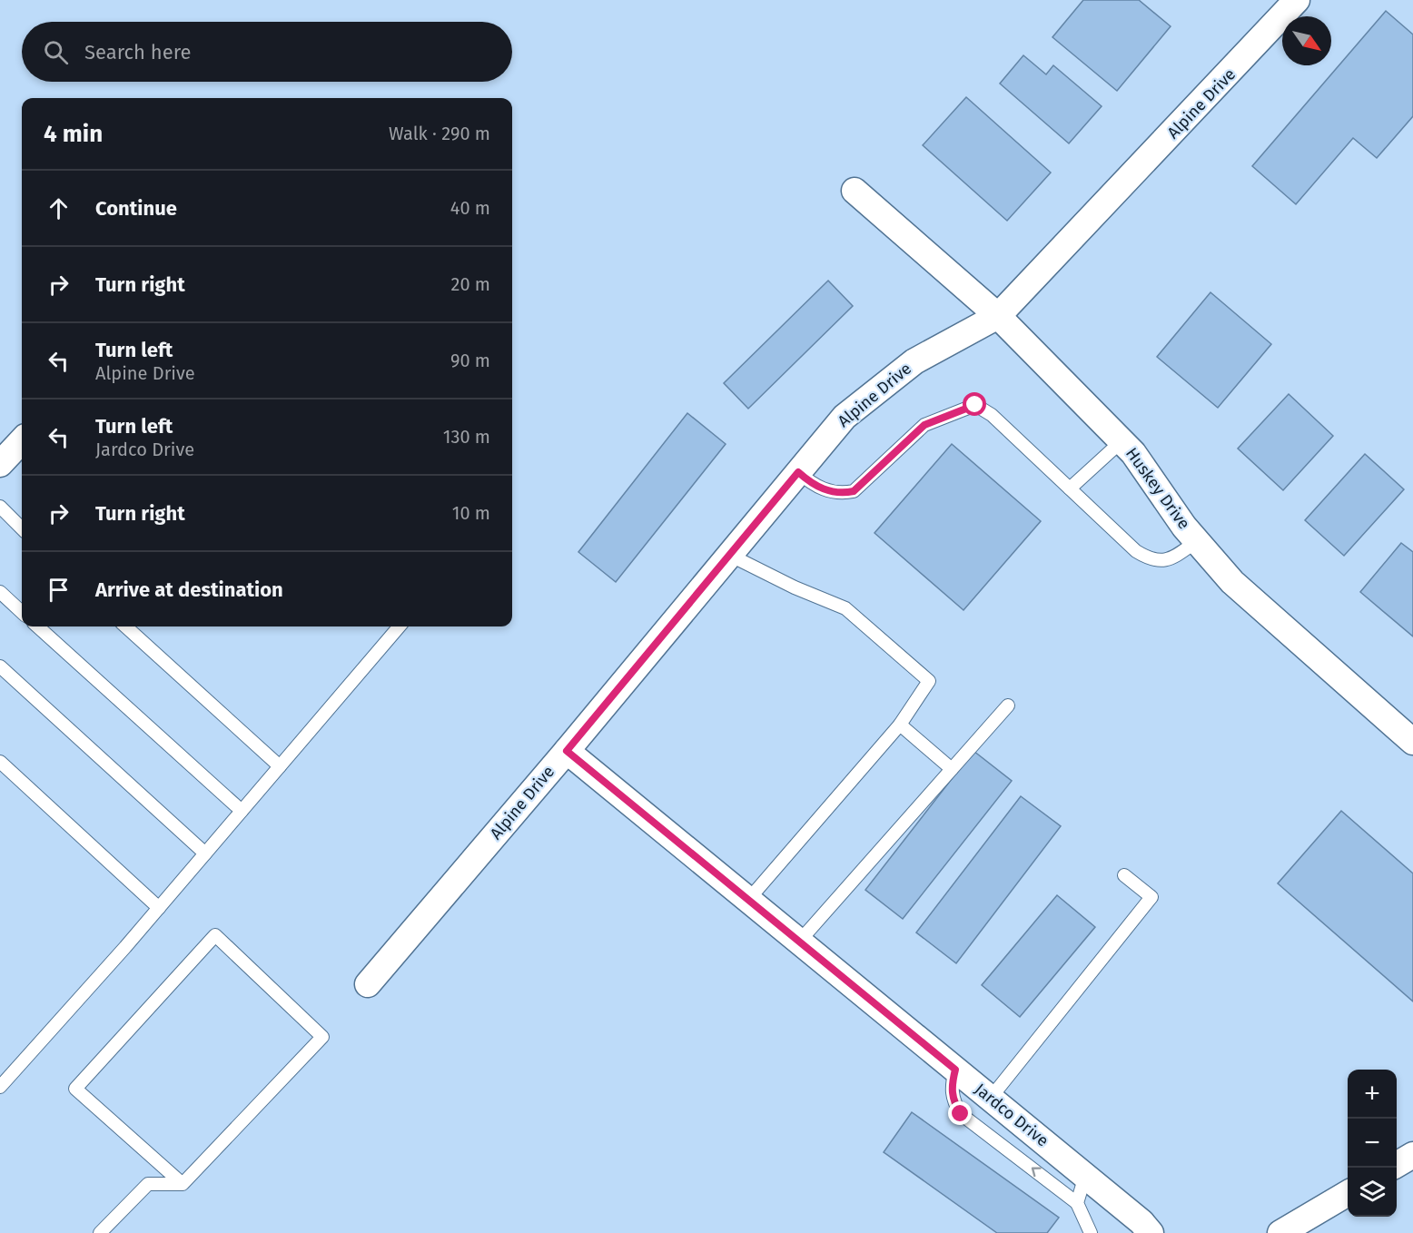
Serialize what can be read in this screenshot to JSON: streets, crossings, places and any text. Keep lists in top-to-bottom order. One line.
{"streets":{"street":["Alpine Drive","Huskey Drive","Jardco Drive"]},"crossings":[["Alpine Drive","Huskey Drive"],["Alpine Drive","Jardco Drive"]],"north":"bottom right","page":{"search":"Search here","heading":["4 min","Walk · 290 m"],"list":[["Continue","40 m"],["Turn right","20 m"],["Turn left","Alpine Drive","90 m"],["Turn left","Jardco Drive","130 m"],["Turn right","10 m"],"Arrive at destination"],"map_buttons":["+","−"]}}
